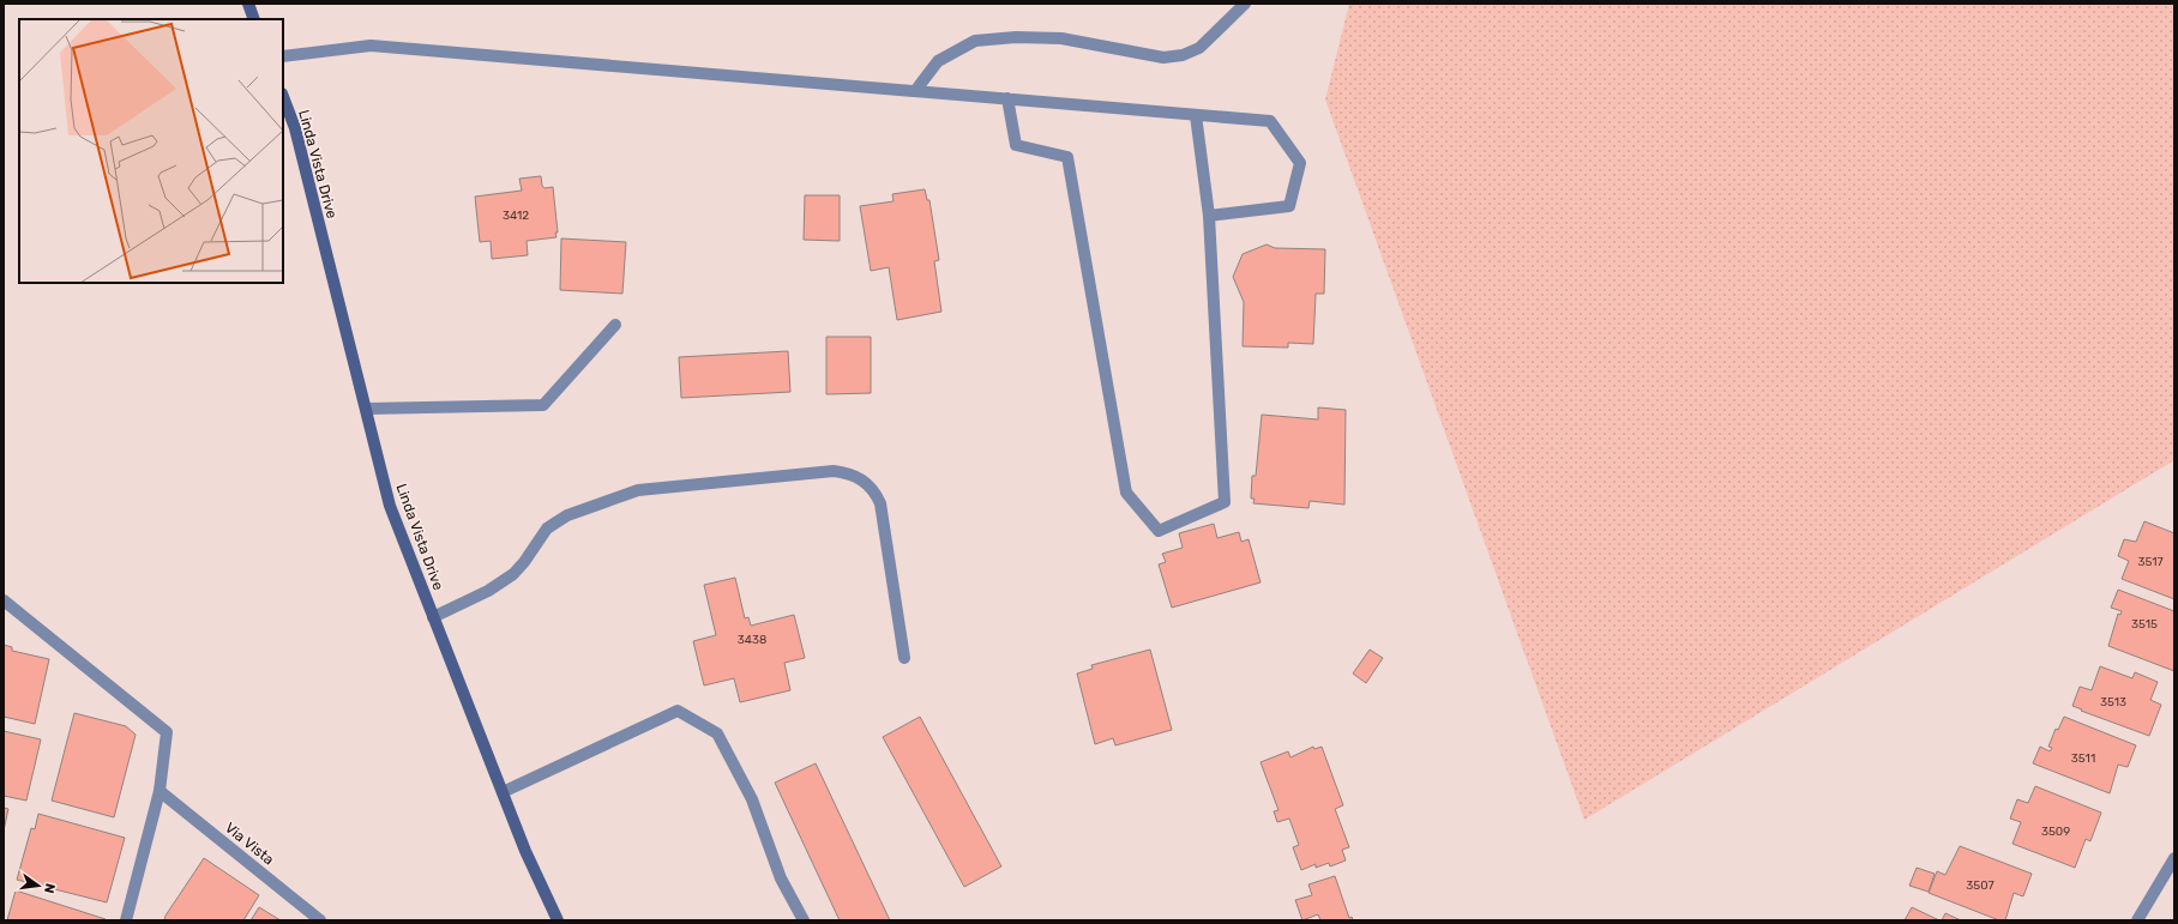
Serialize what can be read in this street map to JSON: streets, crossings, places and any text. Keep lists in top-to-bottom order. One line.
{"streets":{"street":["Linda Vista Drive","Via Vista"]},"house_numbers":["3412","3517","3515","3438","3513","3511","3509","3507"],"north":"right"}
